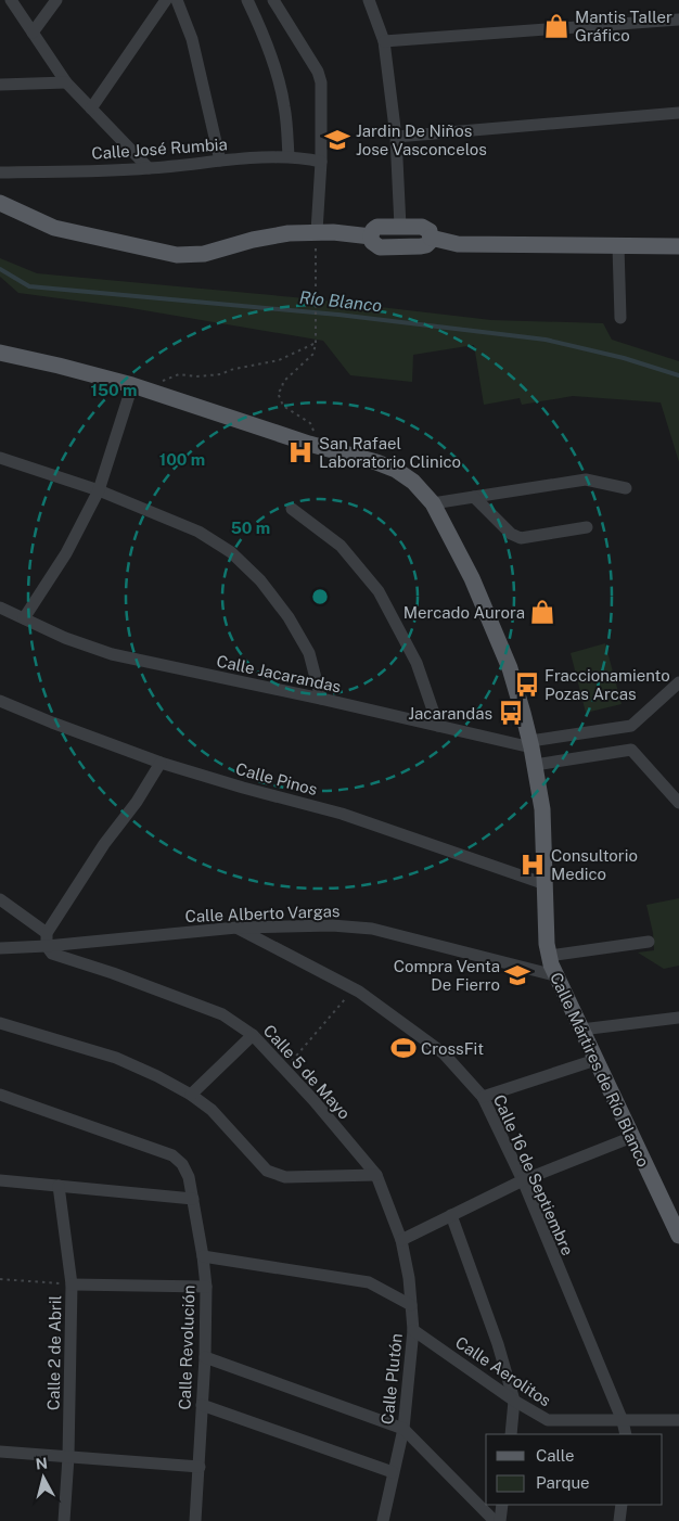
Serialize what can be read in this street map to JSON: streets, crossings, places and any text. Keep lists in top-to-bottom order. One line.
{"streets":{"main road":["Calle Mártires de Río Blanco"],"street":["Calle José Rumbia","Calle Jacarandas","Calle Pinos","Calle Alberto Vargas","Calle 5 de Mayo","Calle 16 de Septiembre","Calle Revolución","Calle 2 de Abril","Calle Aerolitos","Calle Plutón"]},"crossings":[["Calle Jacarandas","Calle Mártires de Río Blanco"],["Calle Pinos","Calle Mártires de Río Blanco"],["Calle Alberto Vargas","Calle Mártires de Río Blanco"],["Calle Alberto Vargas","Calle 5 de Mayo"],["Calle Alberto Vargas","Calle 16 de Septiembre"],["Calle 5 de Mayo","Calle Plutón"],["Calle 16 de Septiembre","Calle Aerolitos"],["Calle Aerolitos","Calle Plutón"]],"water":["Río Blanco"],"places":{"shop":["Mantis Taller Gráfico","Mercado Aurora"],"school or university":["Jardin De Niños Jose Vasconcelos","Compra Venta De Fierro"],"hospital":["San Rafael Laboratorio Clinico","Consultorio Medico"],"bus stop":["Fraccionamiento Pozas Arcas","Jacarandas"],"sports":["CrossFit"]},"legend":["Calle","Parque"],"north":"top","rings":["150 m","100 m","50 m"]}
